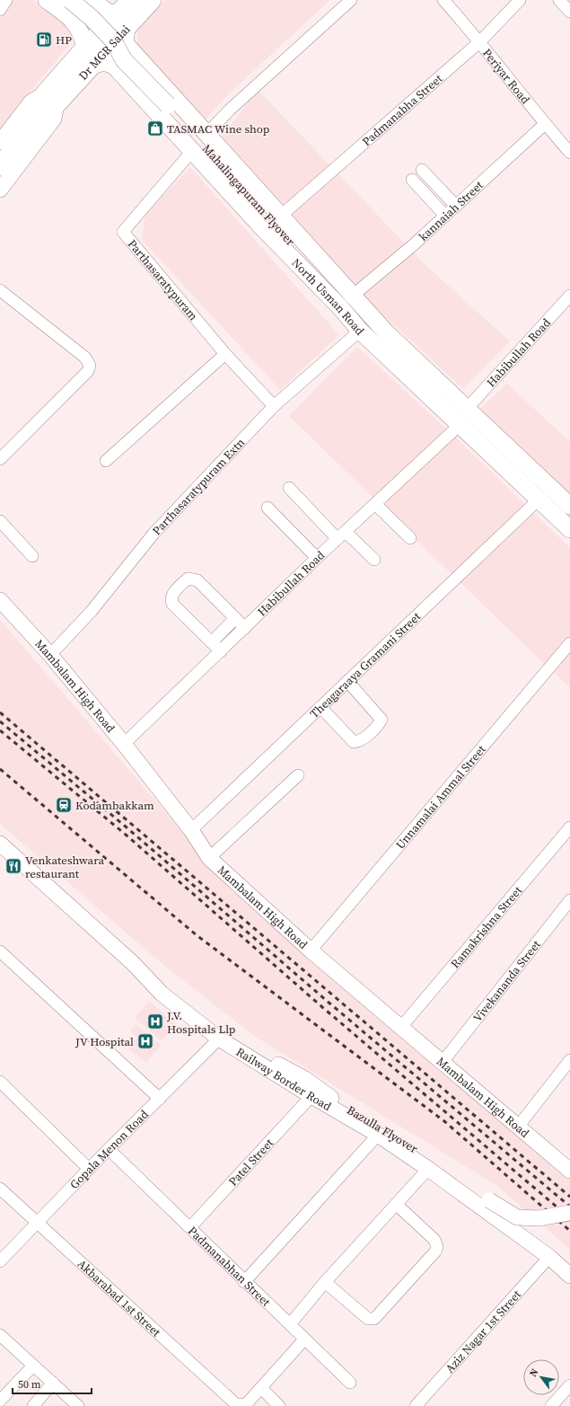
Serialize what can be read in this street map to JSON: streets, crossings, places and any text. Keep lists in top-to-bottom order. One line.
{"streets":{"main road":["Dr MGR Salai","Mahalingapuram Flyover","North Usman Road"],"street":["Periyar Road","Padmanabha Street","kannaiah Street","Parthasaratypuram","Habibullah Road","Parthasaratypuram Extn","Theagaraaya Gramani Street","Mambalam High Road","Unnamalai Ammal Street","Ramakrishna Street","Vivekananda Street","Railway Border Road","Bazulla Flyover","Gopala Menon Road","Patel Street","Padmanabhan Street","Akbarabad 1st Street","Aziz Nagar 1st Street"]},"crossings":[["Dr MGR Salai","North Usman Road"],["Periyar Road","Padmanabha Street"],["Periyar Road","kannaiah Street"],["Padmanabha Street","North Usman Road"],["Mahalingapuram Flyover","kannaiah Street"],["Mahalingapuram Flyover","North Usman Road"],["kannaiah Street","North Usman Road"],["Parthasaratypuram","North Usman Road"],["Parthasaratypuram","Parthasaratypuram Extn"],["North Usman Road","Habibullah Road"],["North Usman Road","Parthasaratypuram Extn"],["North Usman Road","Theagaraaya Gramani Street"],["Habibullah Road","Mambalam High Road"],["Parthasaratypuram Extn","Mambalam High Road"],["Theagaraaya Gramani Street","Mambalam High Road"],["Mambalam High Road","Unnamalai Ammal Street"],["Mambalam High Road","Ramakrishna Street"],["Mambalam High Road","Vivekananda Street"],["Railway Border Road","Bazulla Flyover"],["Railway Border Road","Gopala Menon Road"],["Railway Border Road","Patel Street"],["Railway Border Road","Aziz Nagar 1st Street"],["Gopala Menon Road","Padmanabhan Street"],["Gopala Menon Road","Akbarabad 1st Street"],["Patel Street","Padmanabhan Street"]],"places":{"fuel station":["HP"],"shop":["TASMAC Wine shop"],"station":["Kodambakkam"],"restaurant":["Venkateshwara restaurant"],"hospital":["J.V. Hospitals Llp","JV Hospital"]},"scale_bar":"50 m","north":"top left"}
